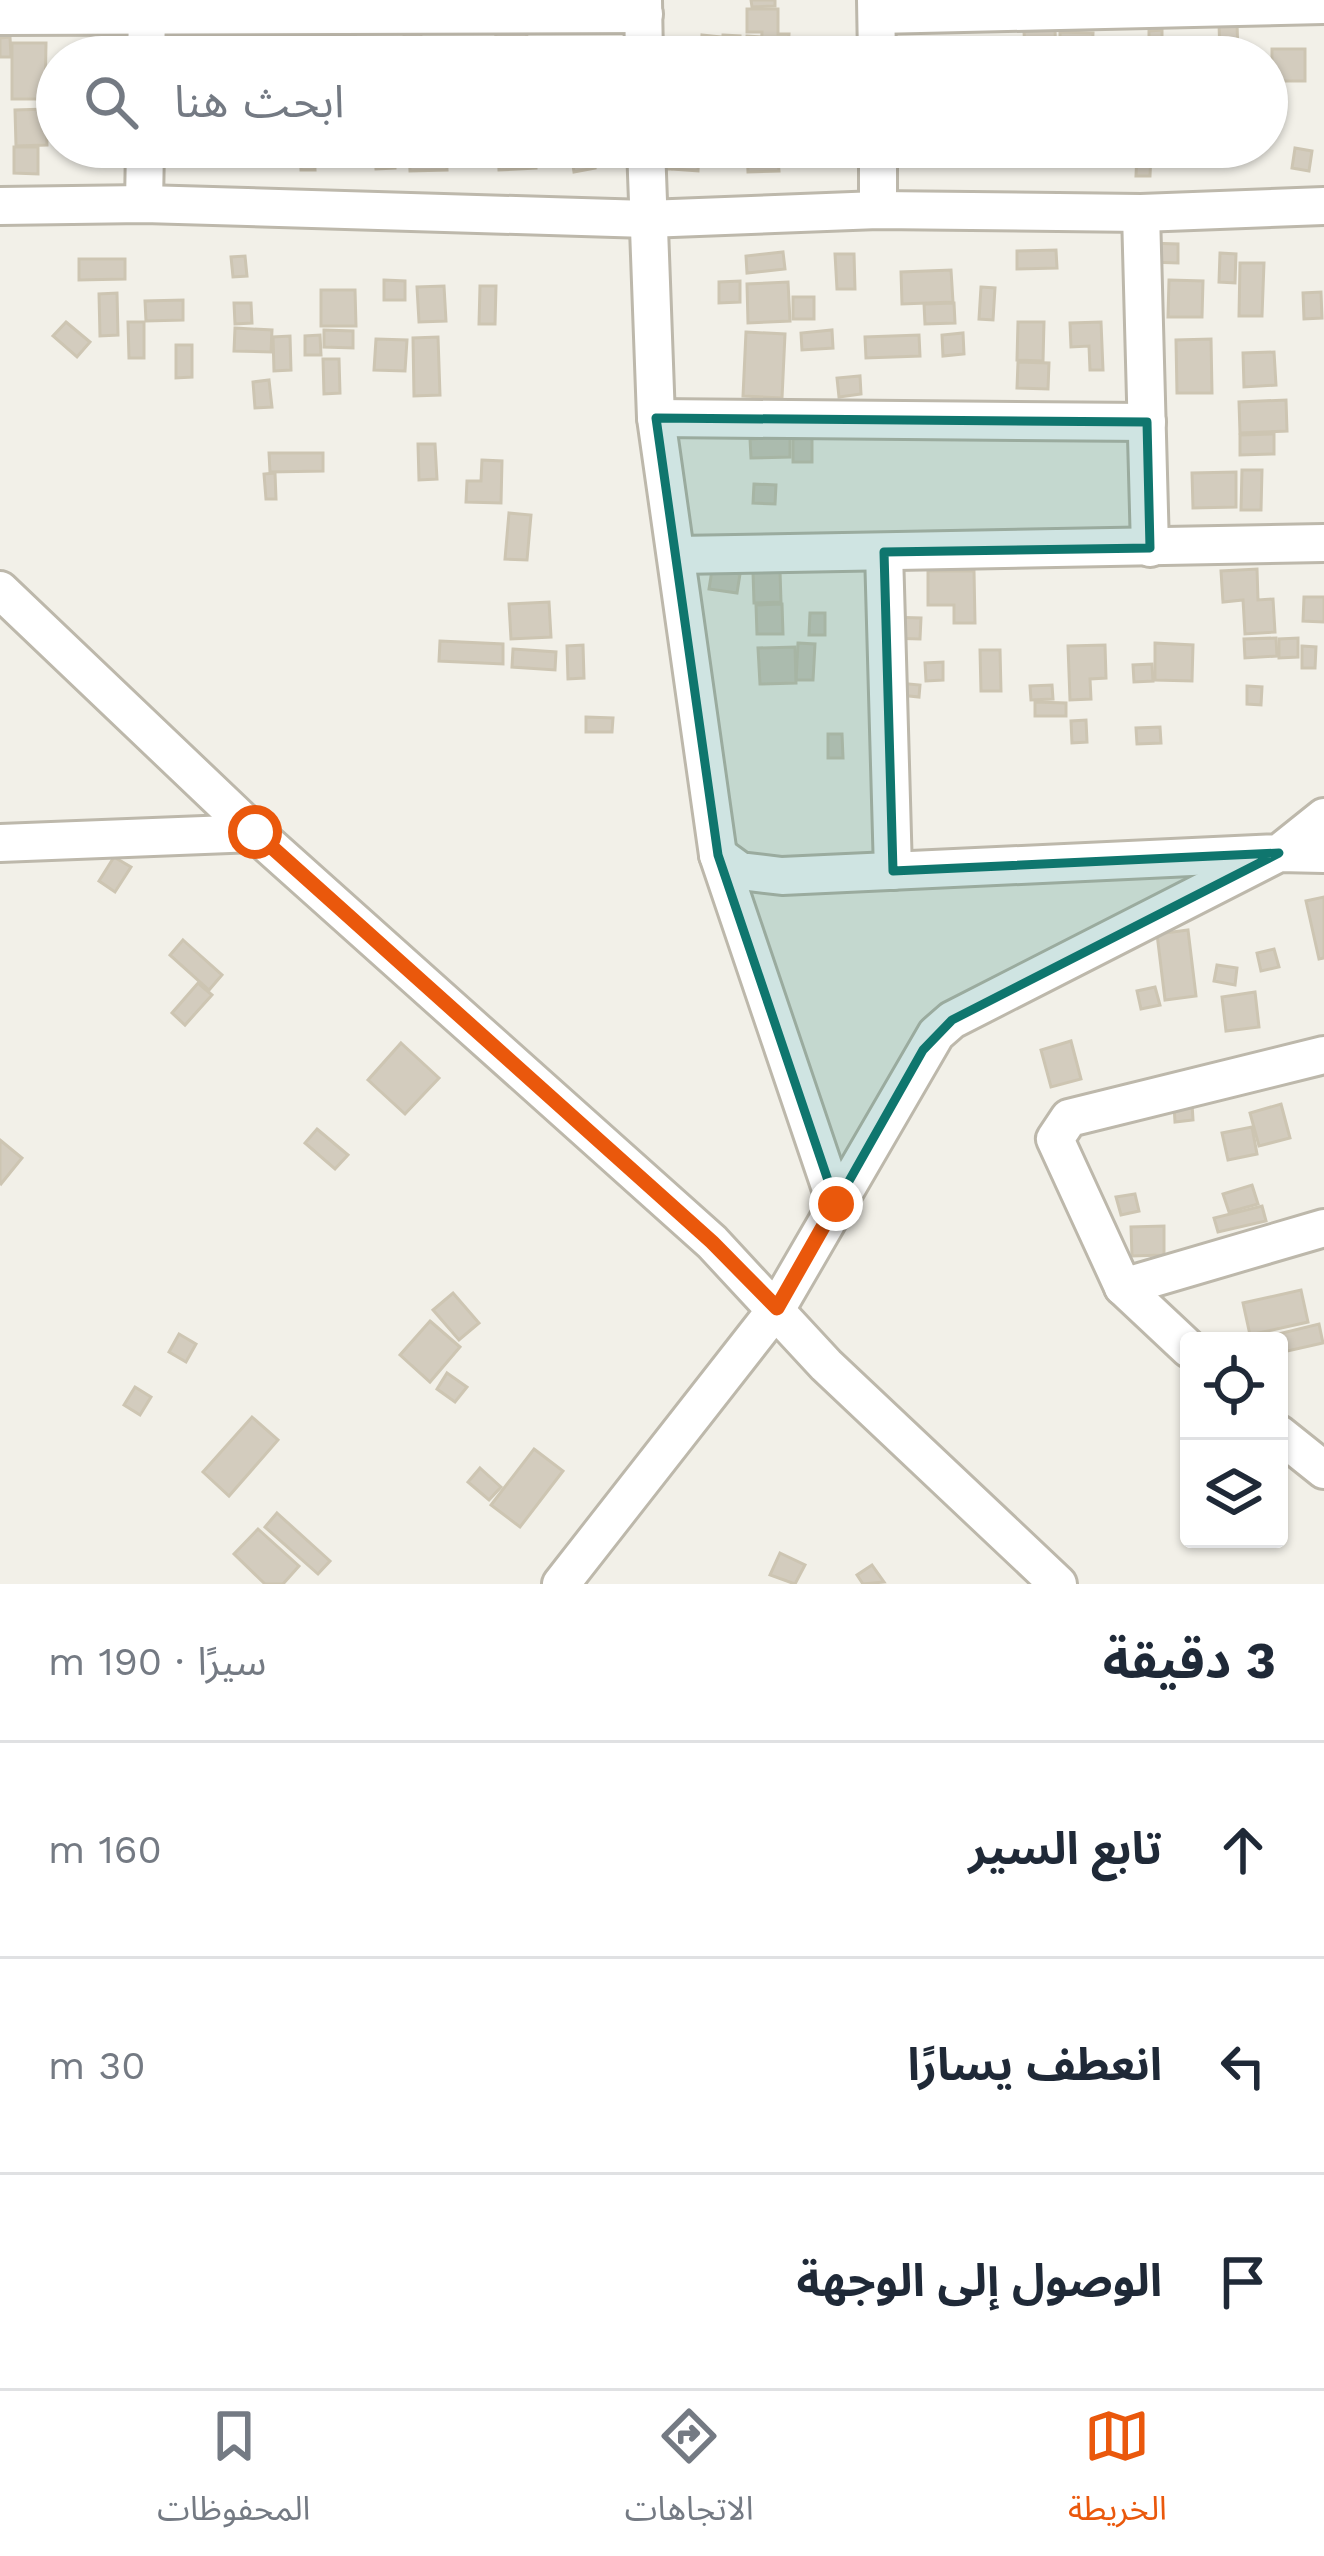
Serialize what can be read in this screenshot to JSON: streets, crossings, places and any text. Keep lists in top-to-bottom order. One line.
{"page":{"search":"ابحث هنا","heading":["3 دقيقة","سيرًا · 190 m"],"list":[["تابع السير","160 m"],["انعطف يسارًا","30 m"],"الوصول إلى الوجهة"],"nav":["الخريطة","الاتجاهات","المحفوظات"]}}
